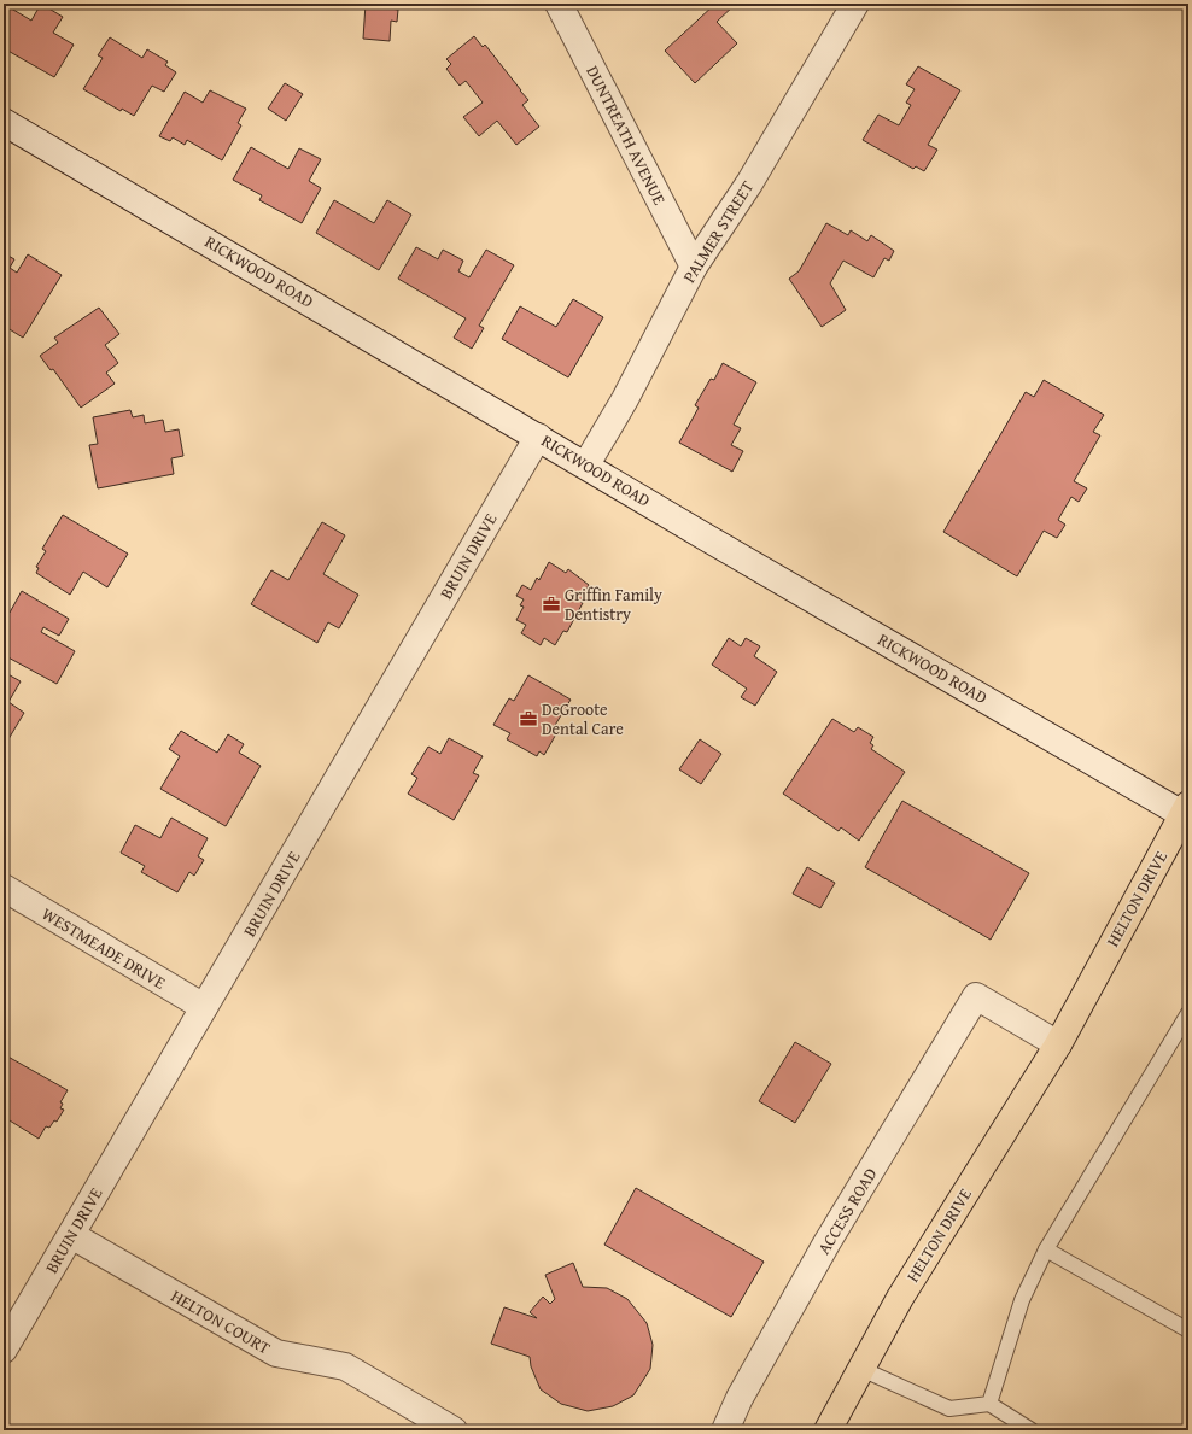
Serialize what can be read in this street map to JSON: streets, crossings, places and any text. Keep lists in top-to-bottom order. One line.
{"streets":{"main road":["HELTON DRIVE"],"street":["DUNTREATH AVENUE","PALMER STREET","RICKWOOD ROAD","BRUIN DRIVE","WESTMEADE DRIVE","ACCESS ROAD","HELTON COURT"]},"crossings":[["DUNTREATH AVENUE","PALMER STREET"],["PALMER STREET","RICKWOOD ROAD"],["RICKWOOD ROAD","BRUIN DRIVE"],["RICKWOOD ROAD","HELTON DRIVE"],["BRUIN DRIVE","WESTMEADE DRIVE"],["BRUIN DRIVE","HELTON COURT"],["HELTON DRIVE","ACCESS ROAD"]],"places":{"office":["Griffin Family Dentistry","DeGroote Dental Care"]}}
